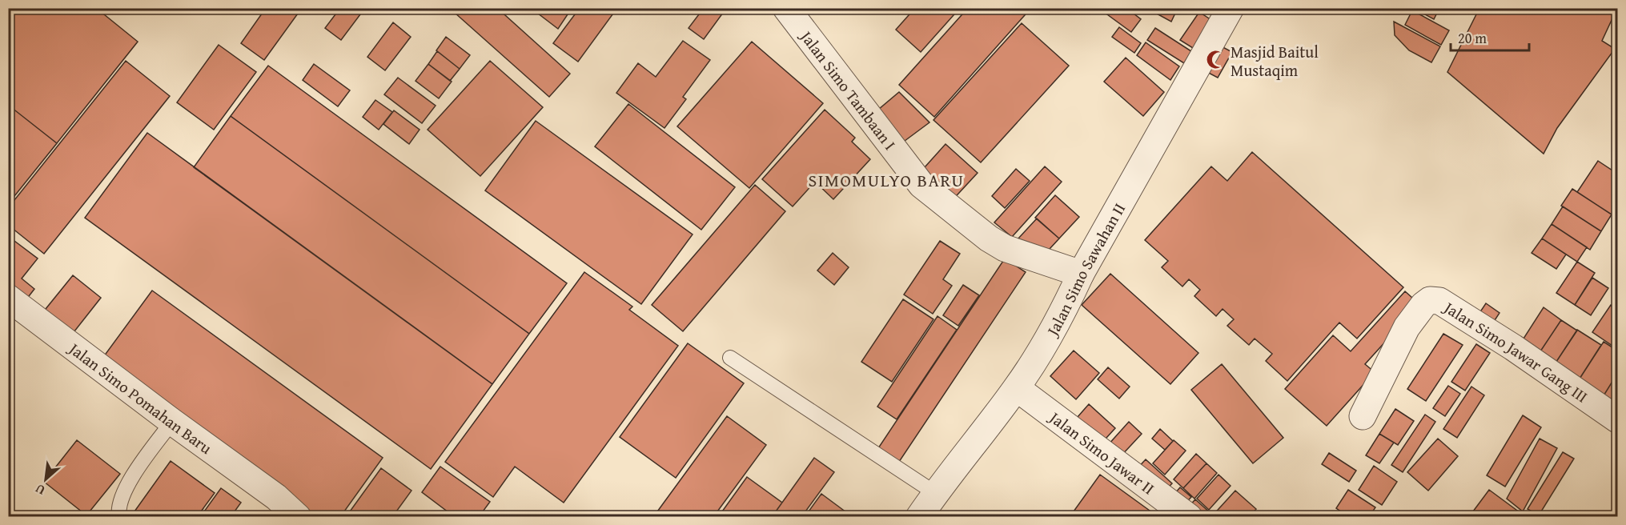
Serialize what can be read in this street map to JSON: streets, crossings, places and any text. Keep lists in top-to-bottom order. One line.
{"streets":{"street":["Jalan Simo Tambaan I","Jalan Simo Sawahan II","Jalan Simo Jawar Gang III","Jalan Simo Pomahan Baru","Jalan Simo Jawar II"]},"crossings":[["Jalan Simo Tambaan I","Jalan Simo Sawahan II"],["Jalan Simo Sawahan II","Jalan Simo Jawar II"]],"districts":["SIMOMULYO BARU"],"places":{"mosque":["Masjid Baitul Mustaqim"]},"scale_bar":"20 m","north":"bottom left"}
